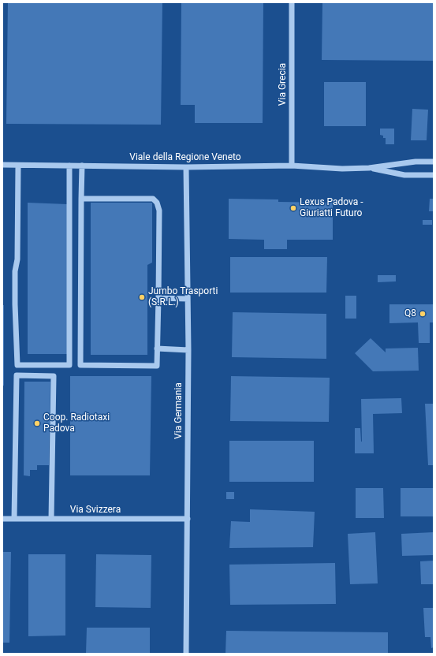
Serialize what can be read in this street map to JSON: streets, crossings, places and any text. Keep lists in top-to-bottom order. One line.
{"streets":{"street":["Via Grecia","Viale della Regione Veneto","Via Germania","Via Svizzera"]},"crossings":[["Via Grecia","Viale della Regione Veneto"],["Viale della Regione Veneto","Via Germania"],["Via Germania","Via Svizzera"]],"places":["Lexus Padova - Giuriatti Futuro","Jumbo Trasporti (S.R.L.)","Q8","Coop. Radiotaxi Padova"]}
